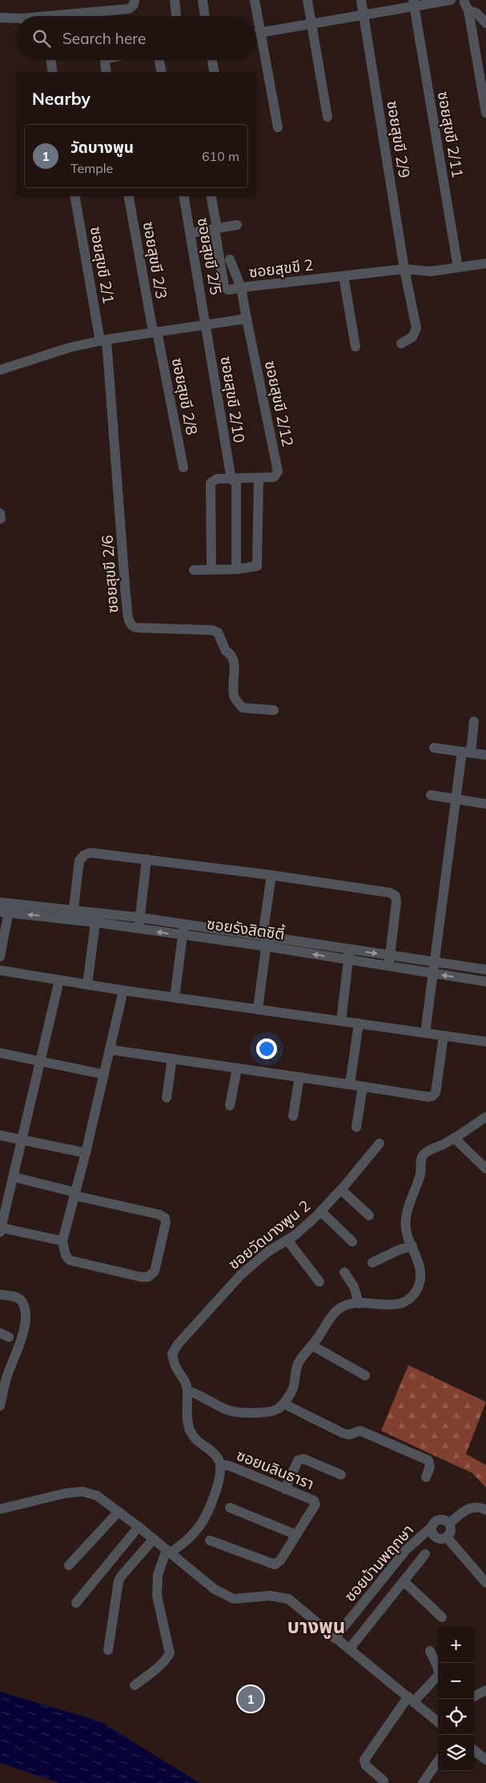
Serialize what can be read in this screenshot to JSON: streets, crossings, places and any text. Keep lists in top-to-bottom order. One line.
{"streets":{"street":["ซอยสุขขี 2/11","ซอยสุขขี 2/9","ซอยสุขขี 2/5","ซอยสุขขี 2/3","ซอยสุขขี 2/1","ซอยสุขขี 2","ซอยสุขขี 2/8","ซอยสุขขี 2/10","ซอยสุขขี 2/12","ซอยสุขขี 2/6","ซอยรังสิตซิตี้","ซอยวัดบางพูน 2","ซอยนลินธารา","ซอยบ้านพฤกษา"]},"crossings":[["ซอยสุขขี 2/11","ซอยสุขขี 2"],["ซอยสุขขี 2/9","ซอยสุขขี 2"],["ซอยสุขขี 2/5","ซอยสุขขี 2/10"],["ซอยสุขขี 2/3","ซอยสุขขี 2/8"],["ซอยสุขขี 2/1","ซอยสุขขี 2/6"],["ซอยสุขขี 2","ซอยสุขขี 2/12"],["ซอยวัดบางพูน 2","ซอยนลินธารา"]],"districts":["บางพูน"],"page":{"search":"Search here","heading":"Nearby","list":[{"mark":"1","name":"วัดบางพูน","note":"Temple","value":"610 m"}],"map_buttons":["+","−"],"pins":"1"}}
